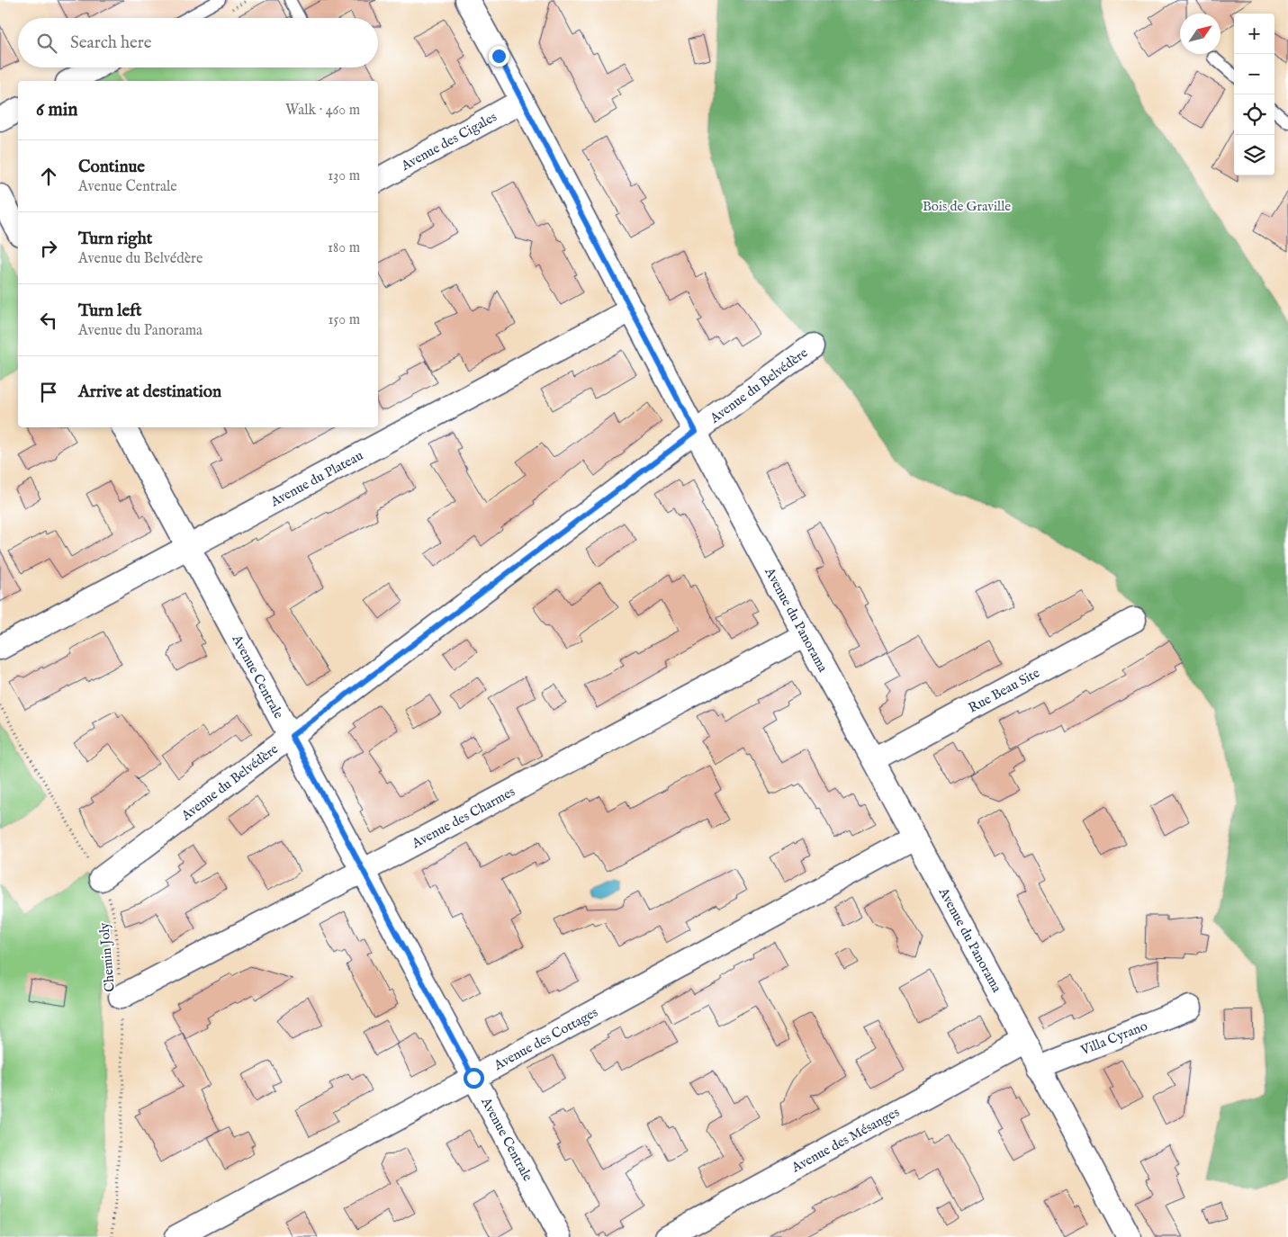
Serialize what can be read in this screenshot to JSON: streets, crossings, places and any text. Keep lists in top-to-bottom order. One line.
{"streets":{"street":["Avenue des Cigales","Avenue du Belvédère","Avenue du Plateau","Avenue du Panorama","Avenue Centrale","Rue Beau Site","Avenue des Charmes","Avenue des Cottages","Villa Cyrano","Avenue des Mésanges"],"path":["Chemin Joly"]},"crossings":[["Avenue des Cigales","Avenue du Panorama"],["Avenue du Belvédère","Avenue du Panorama"],["Avenue du Belvédère","Avenue Centrale"],["Avenue du Belvédère","Chemin Joly"],["Avenue du Plateau","Avenue du Panorama"],["Avenue du Plateau","Avenue Centrale"],["Avenue du Panorama","Rue Beau Site"],["Avenue du Panorama","Avenue des Charmes"],["Avenue du Panorama","Avenue des Cottages"],["Avenue du Panorama","Villa Cyrano"],["Avenue du Panorama","Avenue des Mésanges"],["Avenue Centrale","Avenue des Charmes"],["Avenue Centrale","Avenue des Cottages"],["Avenue des Charmes","Chemin Joly"]],"parks":["Bois de Graville"],"north":"top right","page":{"map_buttons":["+","−"],"search":"Search here","heading":["6 min","Walk · 460 m"],"list":[["Continue","Avenue Centrale","130 m"],["Turn right","Avenue du Belvédère","180 m"],["Turn left","Avenue du Panorama","150 m"],"Arrive at destination"]}}
